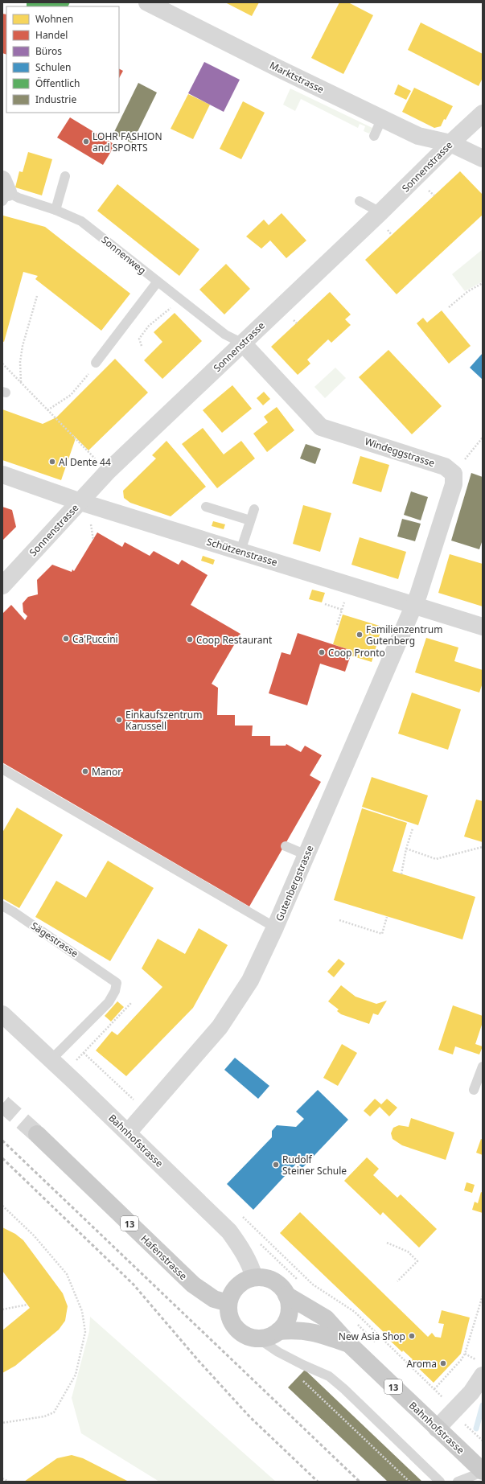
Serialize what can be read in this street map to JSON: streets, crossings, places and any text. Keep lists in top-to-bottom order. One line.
{"streets":{"main road":["Bahnhofstrasse","13","Hafenstrasse"],"street":["Marktstrasse","Sonnenstrasse","Windeggstrasse","Schützenstrasse","Gutenbergstrasse"],"lane":["Sonnenweg","Sägestrasse"]},"crossings":[["Marktstrasse","Sonnenstrasse"],["Sonnenstrasse","Sonnenweg"],["Sonnenstrasse","Windeggstrasse"],["Sonnenstrasse","Schützenstrasse"],["Sonnenweg","Windeggstrasse"],["Schützenstrasse","Gutenbergstrasse"],["Gutenbergstrasse","Bahnhofstrasse"],["Sägestrasse","Bahnhofstrasse"],["Bahnhofstrasse","Hafenstrasse"]],"places":["LOHR FASHION and SPORTS","Al Dente 44","Familienzentrum Gutenberg","Ca'Puccini","Coop Restaurant","Coop Pronto","Einkaufszentrum Karussell","Manor","Rudolf Steiner Schule","New Asia Shop","Aroma"],"legend":["Wohnen","Handel","Büros","Schulen","Öffentlich","Industrie"]}
